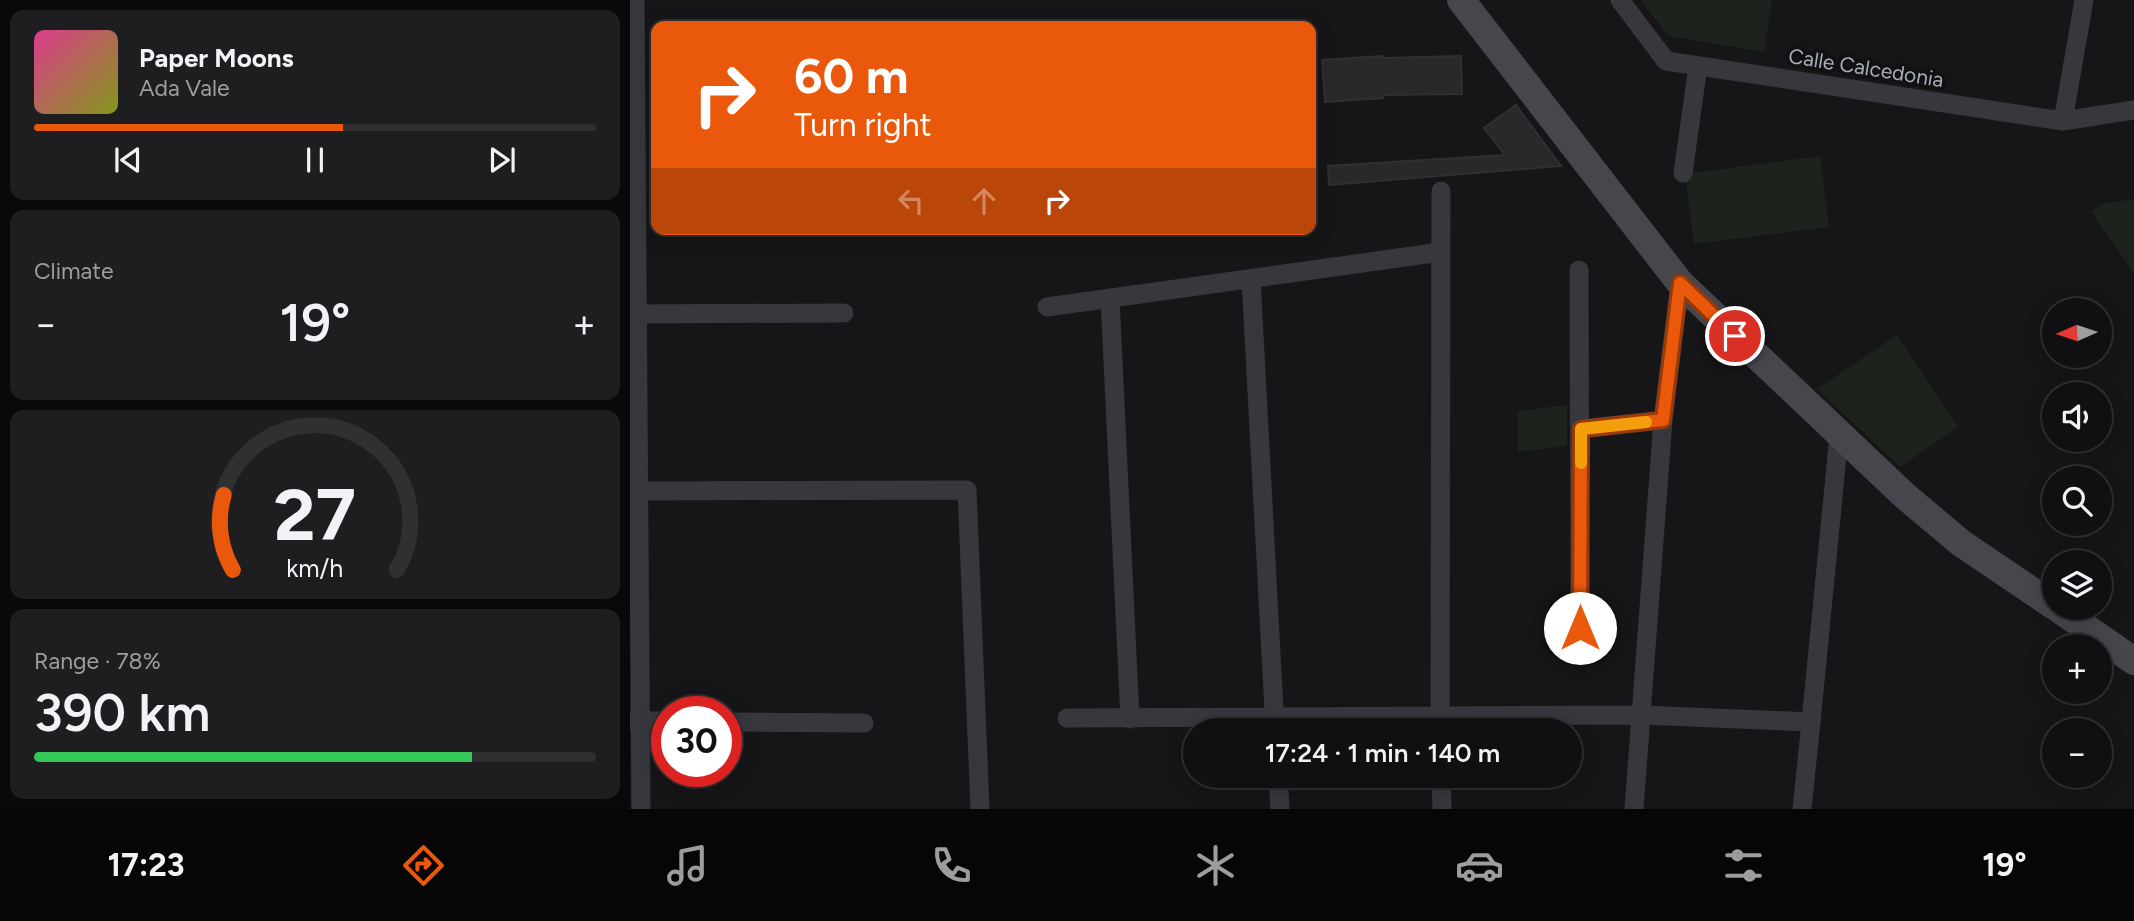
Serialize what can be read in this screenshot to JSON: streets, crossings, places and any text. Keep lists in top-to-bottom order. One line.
{"streets":{"street":["Calle Calcedonia"]},"north":"left","page":{"turn":["60 m","Turn right"],"song":["Paper Moons","Ada Vale"],"tile":["Climate",["Range · 78%","390 km"]],"heat":["−","19°","+"],"map_buttons":["+","−"],"limit":"30","trip":"17:24 · 1 min · 140 m","tabs":["17:23","19°"],"gauge":["27","km/h"]}}
